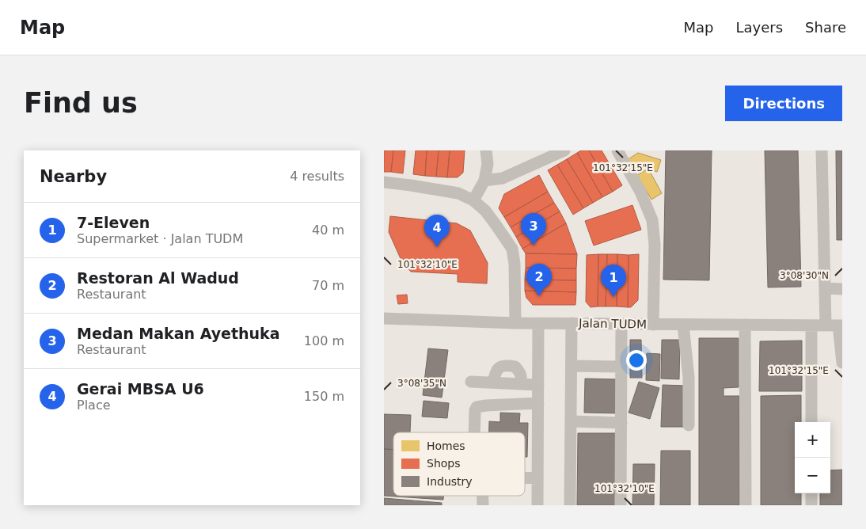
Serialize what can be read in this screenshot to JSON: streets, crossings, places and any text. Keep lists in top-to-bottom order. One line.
{"streets":{"street":["Jalan TUDM"]},"legend":["Homes","Shops","Industry"],"page":{"header":"Map","nav":["Map","Layers","Share"],"buttons":"Directions","title":"Find us","heading":["Nearby","4 results"],"list":[{"mark":"1","name":"7-Eleven","note":"Supermarket · Jalan TUDM","value":"40 m"},{"mark":"2","name":"Restoran Al Wadud","note":"Restaurant","value":"70 m"},{"mark":"3","name":"Medan Makan Ayethuka","note":"Restaurant","value":"100 m"},{"mark":"4","name":"Gerai MBSA U6","note":"Place","value":"150 m"}],"pins":["3","4","2","1"],"map_buttons":["+","−"]},"coordinates":["101°32'15\"E","101°32'10\"E","3°08'30\"N","3°08'35\"N"]}
